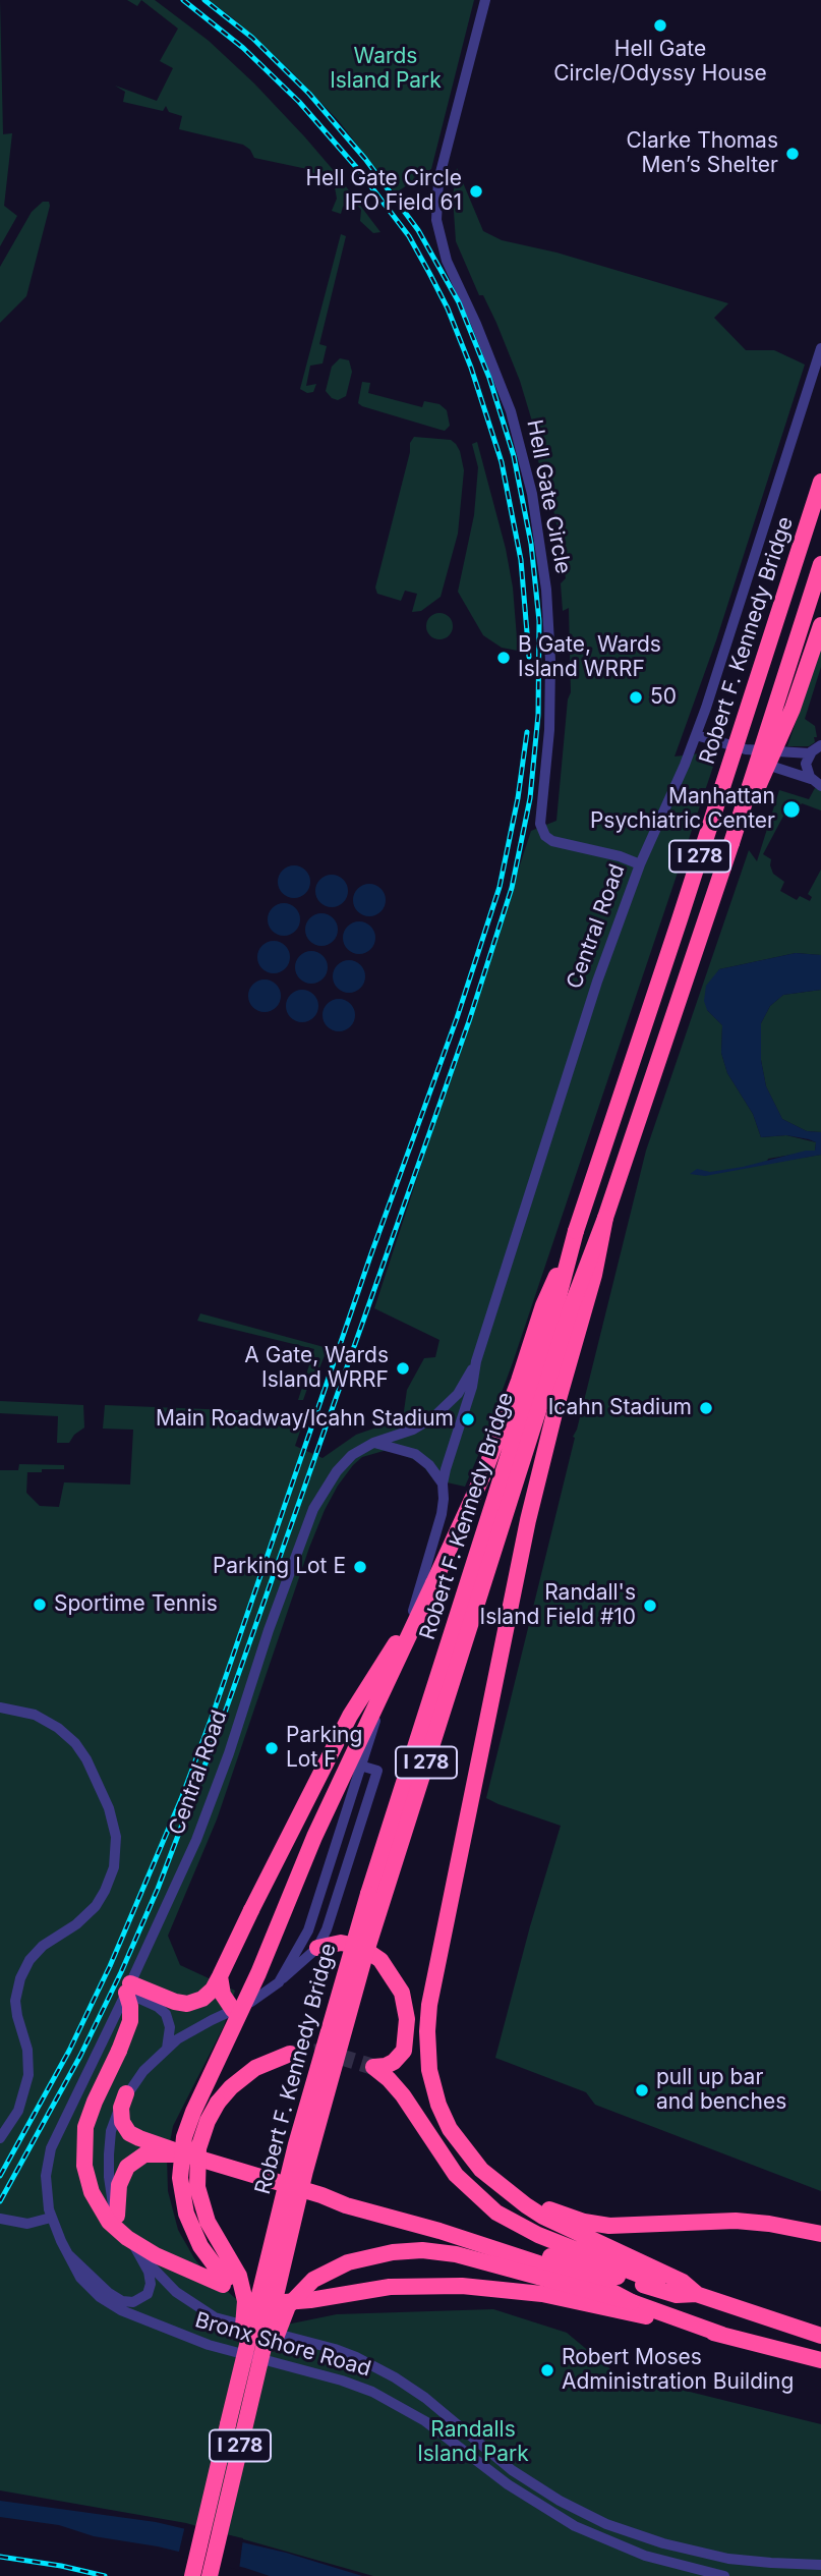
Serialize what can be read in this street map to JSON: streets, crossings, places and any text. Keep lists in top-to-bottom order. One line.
{"streets":{"highway":["Robert F. Kennedy Bridge","I 278"],"street":["Hell Gate Circle","Central Road","Bronx Shore Road"]},"crossings":[["Hell Gate Circle","Central Road"],["Central Road","Bronx Shore Road"]],"parks":["Wards Island Park","Randalls Island Park"],"places":["Hell Gate Circle/Odyssy House","Clarke Thomas Men’s Shelter","Hell Gate Circle IFO Field 61","B Gate, Wards Island WRRF","50","Manhattan Psychiatric Center","A Gate, Wards Island WRRF","Icahn Stadium","Main Roadway/Icahn Stadium","Parking Lot E","Sportime Tennis","Randall's Island Field #10","Parking Lot F","pull up bar and benches","Robert Moses Administration Building"]}
